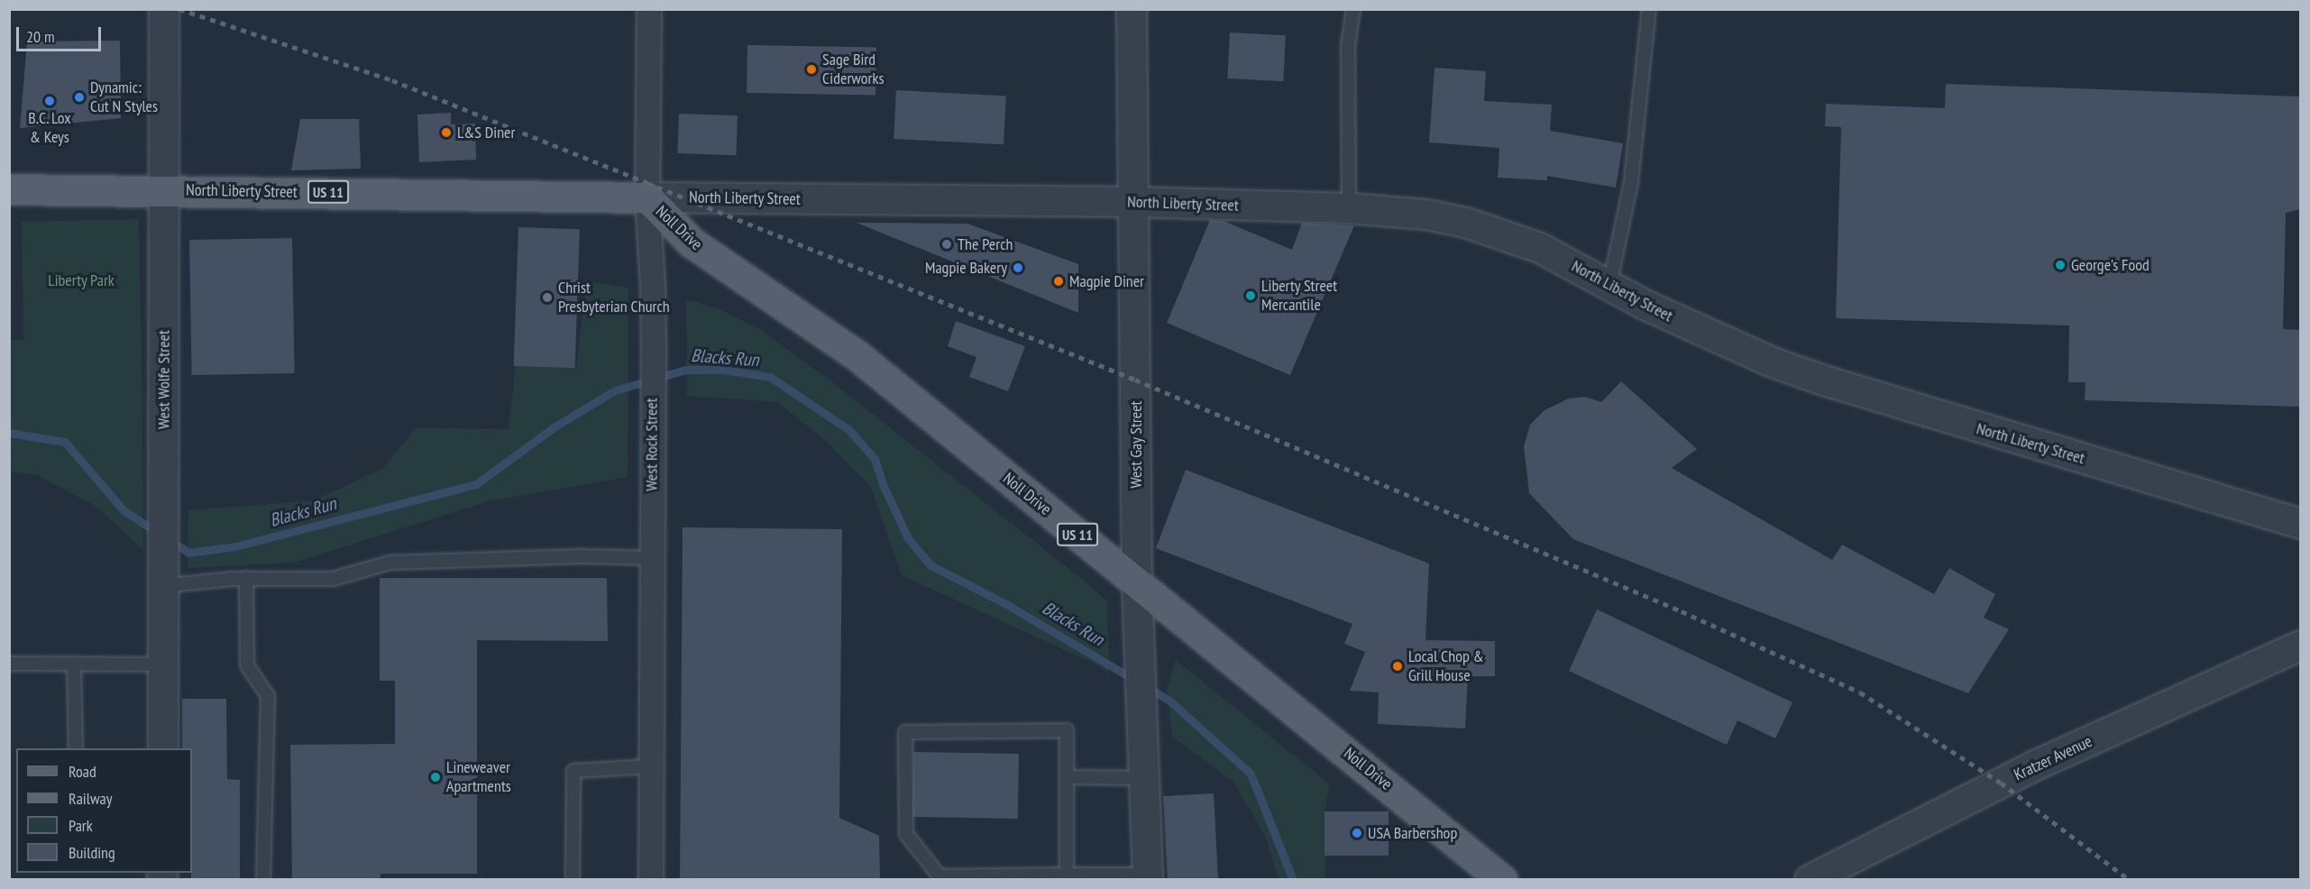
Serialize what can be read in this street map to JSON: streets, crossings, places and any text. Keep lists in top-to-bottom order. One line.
{"streets":{"main road":["North Liberty Street","US 11","Noll Drive"],"street":["West Wolfe Street","West Rock Street","West Gay Street","Kratzer Avenue"]},"crossings":[["North Liberty Street","Noll Drive"],["North Liberty Street","West Wolfe Street"],["North Liberty Street","West Rock Street"],["North Liberty Street","West Gay Street"],["Noll Drive","West Rock Street"],["Noll Drive","West Gay Street"]],"water":["Blacks Run"],"parks":["Liberty Park"],"places":["Sage Bird Ciderworks","Dynamic: Cut N Styles","B.C. Lox & Keys","L&S Diner","The Perch","George's Food","Magpie Bakery","Magpie Diner","Liberty Street Mercantile","Christ Presbyterian Church","Local Chop & Grill House","Lineweaver Apartments","USA Barbershop"],"legend":["Road","Railway","Park","Building"],"scale_bar":"20 m"}
